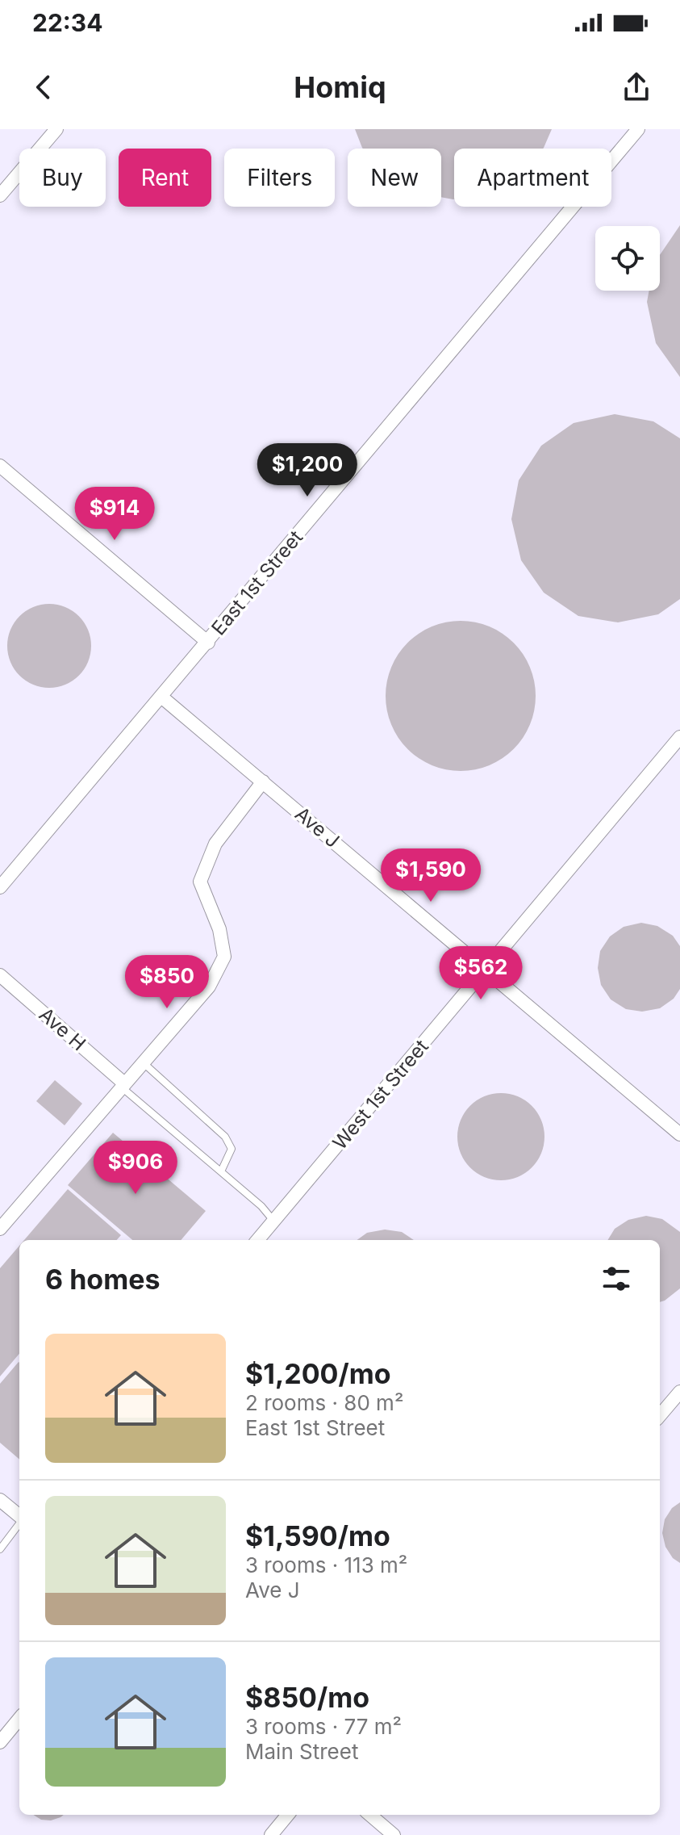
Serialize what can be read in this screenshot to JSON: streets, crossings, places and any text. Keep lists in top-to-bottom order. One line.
{"streets":{"street":["East 1st Street","Ave J","Ave H","West 1st Street"]},"crossings":[["East 1st Street","Ave J"],["Ave J","West 1st Street"]],"page":{"status":"22:34","header":"Homiq","chip":["Buy","Rent","Filters","New","Apartment"],"price":["$1,200","$914","$1,590","$562","$850","$906"],"heading":"6 homes","list":[{"name":"$1,200/mo","note":"2 rooms · 80 m² · East 1st Street"},{"name":"$1,590/mo","note":"3 rooms · 113 m² · Ave J"},{"name":"$850/mo","note":"3 rooms · 77 m² · Main Street"}]}}
